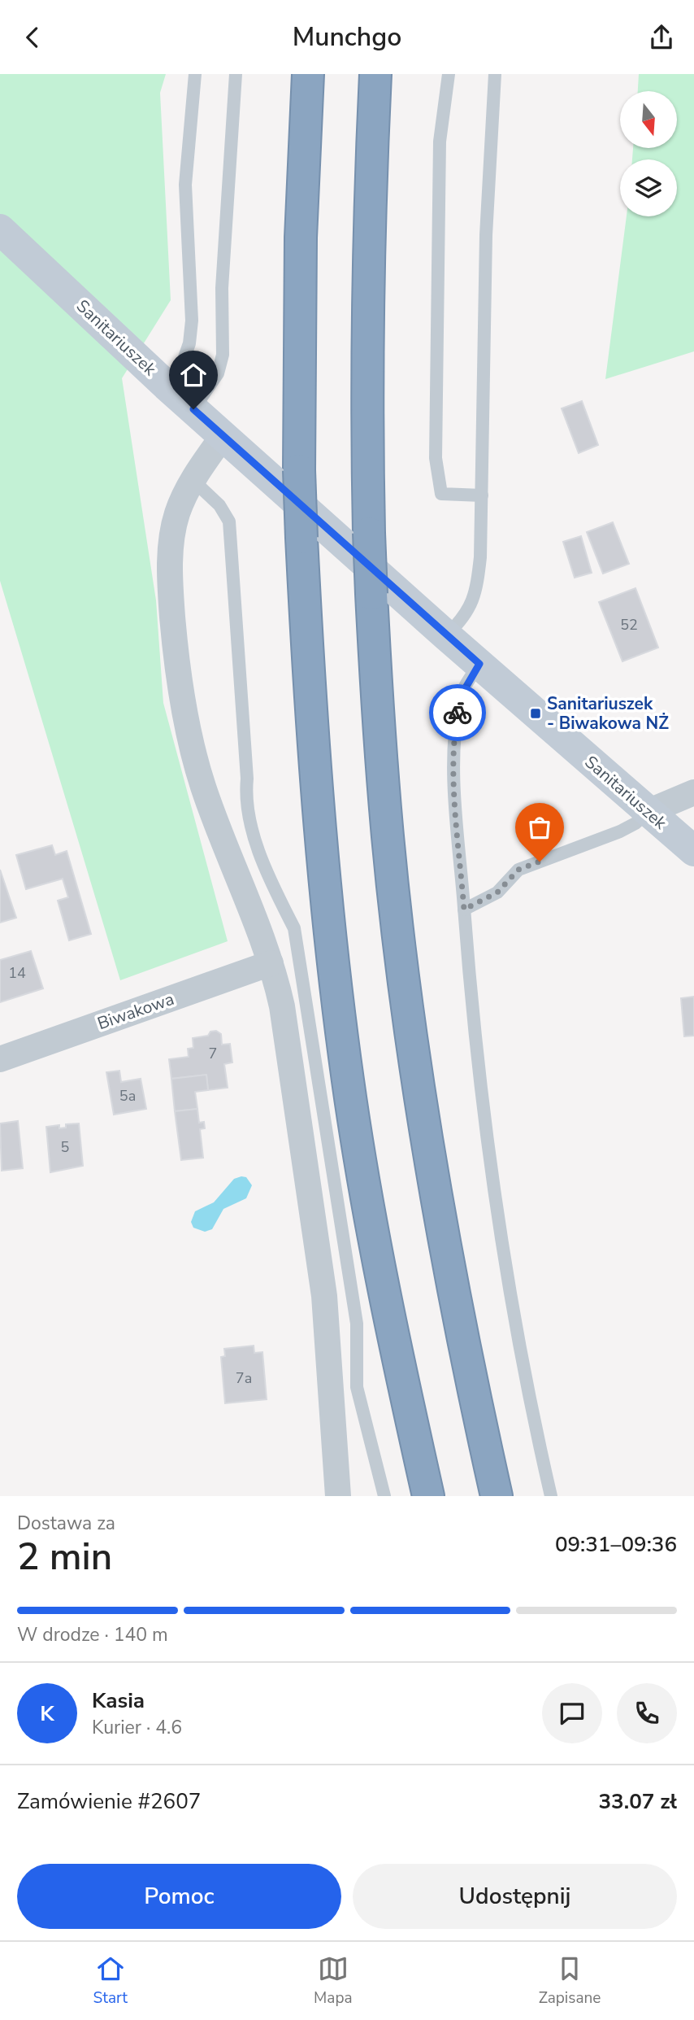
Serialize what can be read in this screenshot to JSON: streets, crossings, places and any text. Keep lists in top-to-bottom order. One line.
{"streets":{"street":["Sanitariuszek","Biwakowa"]},"places":{"transit":["Sanitariuszek - Biwakowa NŻ"]},"house_numbers":["52","14","7","5a","5","7a"],"north":"bottom","page":{"header":"Munchgo","heading":["2 min","Dostawa za","09:31–09:36"],"panel":["Kasia","Kurier · 4.6","Zamówienie #2607","33.07 zł"],"bar":"W drodze · 140 m","round":"K","buttons":["Pomoc","Udostępnij"],"tabs":["Start","Mapa","Zapisane"]}}
